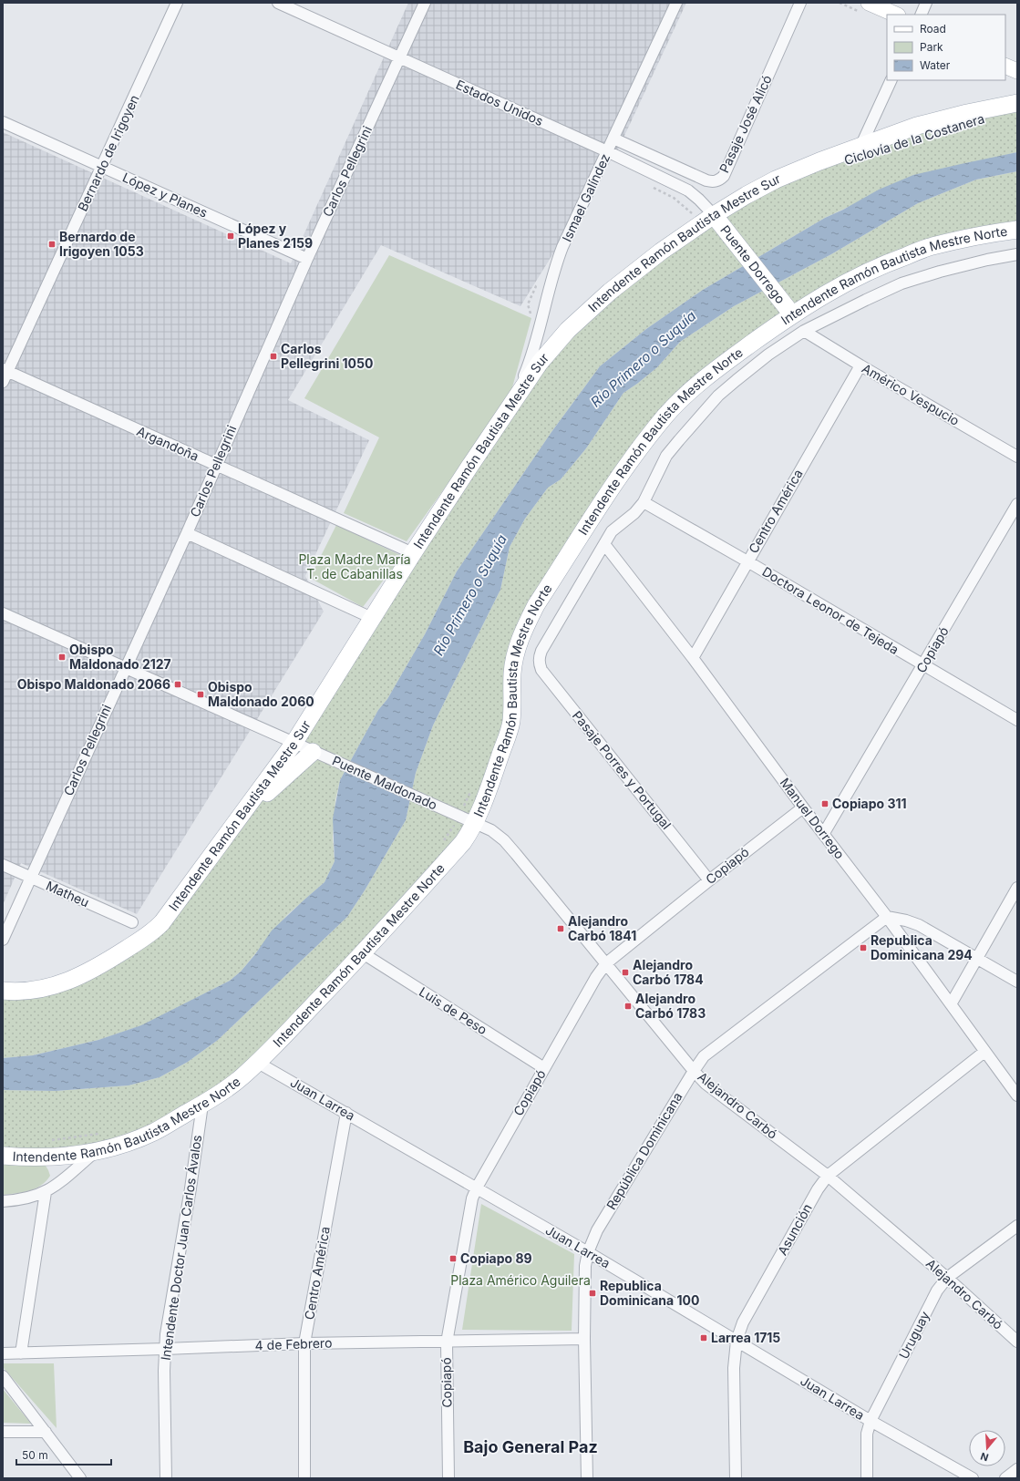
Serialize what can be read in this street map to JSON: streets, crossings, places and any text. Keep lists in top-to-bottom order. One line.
{"streets":{"main road":["Intendente Ramón Bautista Mestre Sur","Puente Dorrego","Intendente Ramón Bautista Mestre Norte"],"street":["Estados Unidos","Pasaje José Alicó","Bernardo de Irigoyen","Carlos Pellegrini","López y Planes","Ismael Galíndez","Américo Vespucio","Argandoña","Centro América","Doctora Leonor de Tejeda","Copiapó","Pasaje Porres y Portugal","Puente Maldonado","Manuel Dorrego","Matheu","Luis de Peso","Juan Larrea","Alejandro Carbó","República Dominicana","Asunción","Intendente Doctor Juan Carlos Ávalos","Uruguay","4 de Febrero"]},"crossings":[["Estados Unidos","Carlos Pellegrini"],["Estados Unidos","Ismael Galíndez"],["Estados Unidos","Intendente Ramón Bautista Mestre Sur"],["Estados Unidos","Puente Dorrego"],["Pasaje José Alicó","Ismael Galíndez"],["Bernardo de Irigoyen","López y Planes"],["Bernardo de Irigoyen","Argandoña"],["Carlos Pellegrini","López y Planes"],["Carlos Pellegrini","Argandoña"],["Carlos Pellegrini","Puente Maldonado"],["Carlos Pellegrini","Matheu"],["Ismael Galíndez","Intendente Ramón Bautista Mestre Sur"],["Intendente Ramón Bautista Mestre Sur","Puente Dorrego"],["Intendente Ramón Bautista Mestre Sur","Argandoña"],["Intendente Ramón Bautista Mestre Sur","Puente Maldonado"],["Puente Dorrego","Intendente Ramón Bautista Mestre Norte"],["Intendente Ramón Bautista Mestre Norte","Puente Maldonado"],["Intendente Ramón Bautista Mestre Norte","Luis de Peso"],["Intendente Ramón Bautista Mestre Norte","Juan Larrea"],["Intendente Ramón Bautista Mestre Norte","Alejandro Carbó"],["Intendente Ramón Bautista Mestre Norte","Intendente Doctor Juan Carlos Ávalos"],["Américo Vespucio","Centro América"],["Centro América","Doctora Leonor de Tejeda"],["Centro América","Manuel Dorrego"],["Centro América","Juan Larrea"],["Centro América","4 de Febrero"],["Doctora Leonor de Tejeda","Copiapó"],["Copiapó","Pasaje Porres y Portugal"],["Copiapó","Manuel Dorrego"],["Copiapó","Luis de Peso"],["Copiapó","Juan Larrea"],["Copiapó","Alejandro Carbó"],["Copiapó","4 de Febrero"],["Pasaje Porres y Portugal","Manuel Dorrego"],["Puente Maldonado","Alejandro Carbó"],["Manuel Dorrego","República Dominicana"],["Manuel Dorrego","Asunción"],["Juan Larrea","República Dominicana"],["Juan Larrea","Asunción"],["Juan Larrea","Uruguay"],["Alejandro Carbó","República Dominicana"],["Alejandro Carbó","Asunción"],["Alejandro Carbó","Uruguay"],["República Dominicana","4 de Febrero"],["Intendente Doctor Juan Carlos Ávalos","4 de Febrero"]],"districts":["Bajo General Paz"],"water":["Río Primero o Suquía"],"parks":["Plaza Madre María T. de Cabanillas","Plaza Américo Aguilera"],"places":{"transit":["López y Planes 2159","Bernardo de Irigoyen 1053","Carlos Pellegrini 1050","Obispo Maldonado 2127","Obispo Maldonado 2066","Obispo Maldonado 2060","Copiapo 311","Alejandro Carbó 1841","Republica Dominicana 294","Alejandro Carbó 1784","Alejandro Carbó 1783","Copiapo 89","Republica Dominicana 100","Larrea 1715"]},"legend":["Road","Park","Water"],"scale_bar":"50 m","north":"bottom"}
